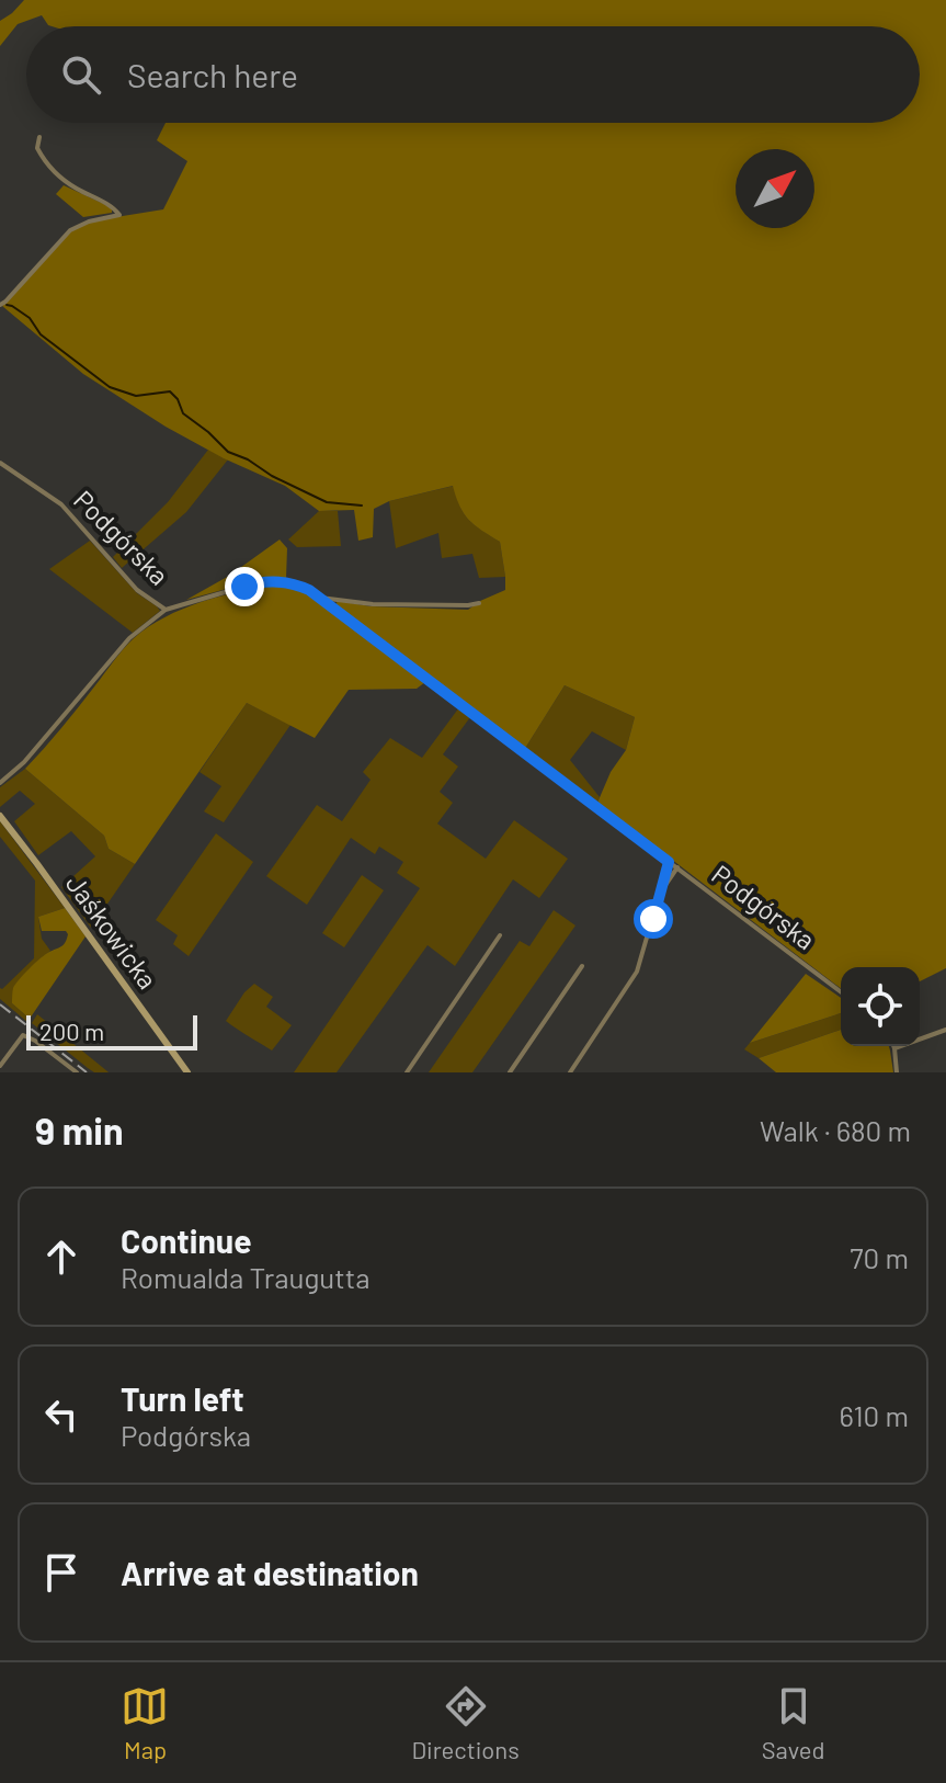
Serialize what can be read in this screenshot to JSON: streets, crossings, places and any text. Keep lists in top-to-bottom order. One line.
{"streets":{"street":["Podgórska","Jaśkowicka"]},"scale_bar":"200 m","north":"top right","page":{"search":"Search here","scale":"200 m","heading":["9 min","Walk · 680 m"],"list":[["Continue","Romualda Traugutta","70 m"],["Turn left","Podgórska","610 m"],"Arrive at destination"],"nav":["Map","Directions","Saved"]}}
